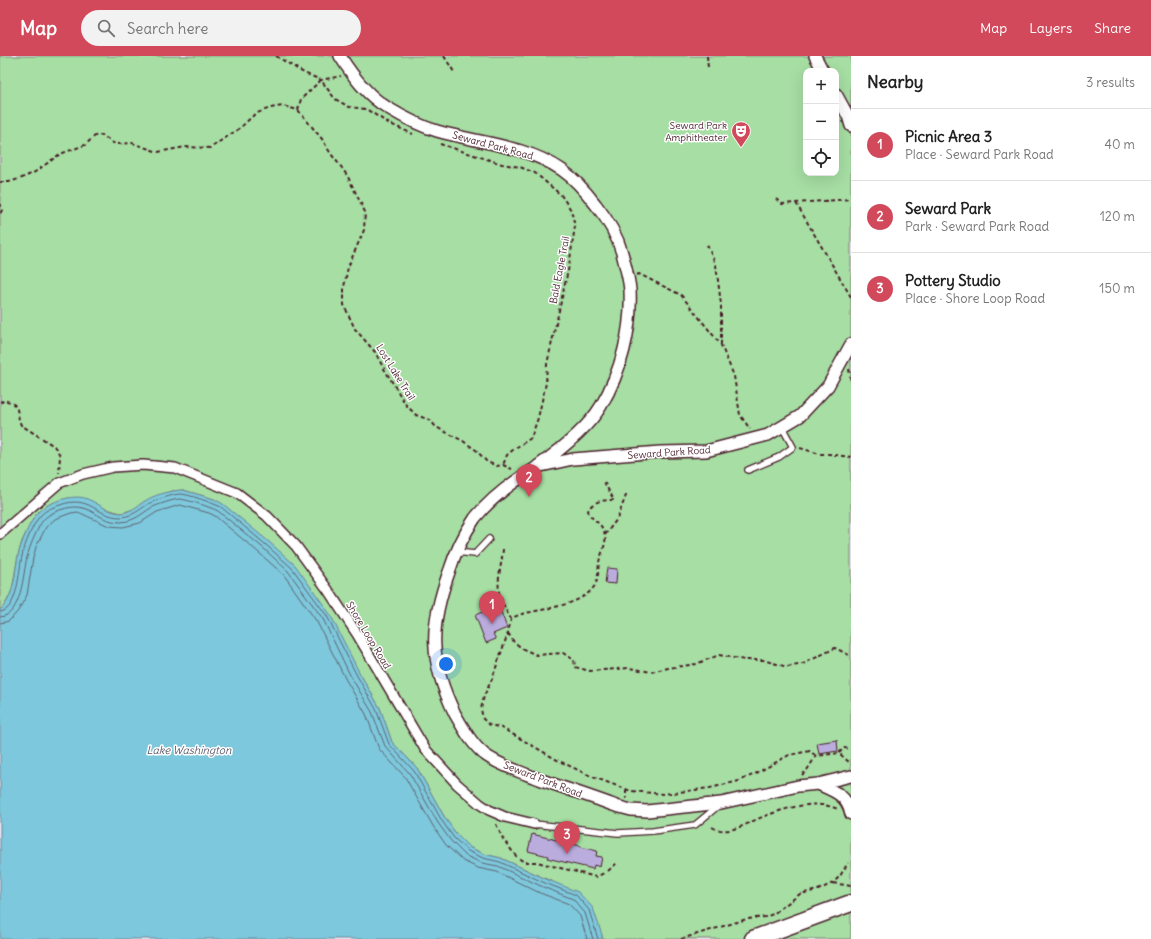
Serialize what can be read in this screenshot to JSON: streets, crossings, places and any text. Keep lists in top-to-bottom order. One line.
{"streets":{"street":["Seward Park Road","Shore Loop Road"],"path":["Bald Eagle Trail","Lost Lake Trail"]},"crossings":[["Seward Park Road","Shore Loop Road"],["Bald Eagle Trail","Lost Lake Trail"]],"water":["Lake Washington"],"places":{"theatre":["Seward Park Amphitheater"]},"page":{"header":"Map","search":"Search here","nav":["Map","Layers","Share"],"heading":["Nearby","3 results"],"map_buttons":["+","−"],"list":[{"mark":"1","name":"Picnic Area 3","note":"Place · Seward Park Road","value":"40 m"},{"mark":"2","name":"Seward Park","note":"Park · Seward Park Road","value":"120 m"},{"mark":"3","name":"Pottery Studio","note":"Place · Shore Loop Road","value":"150 m"}],"pins":["2","1","3"]}}
